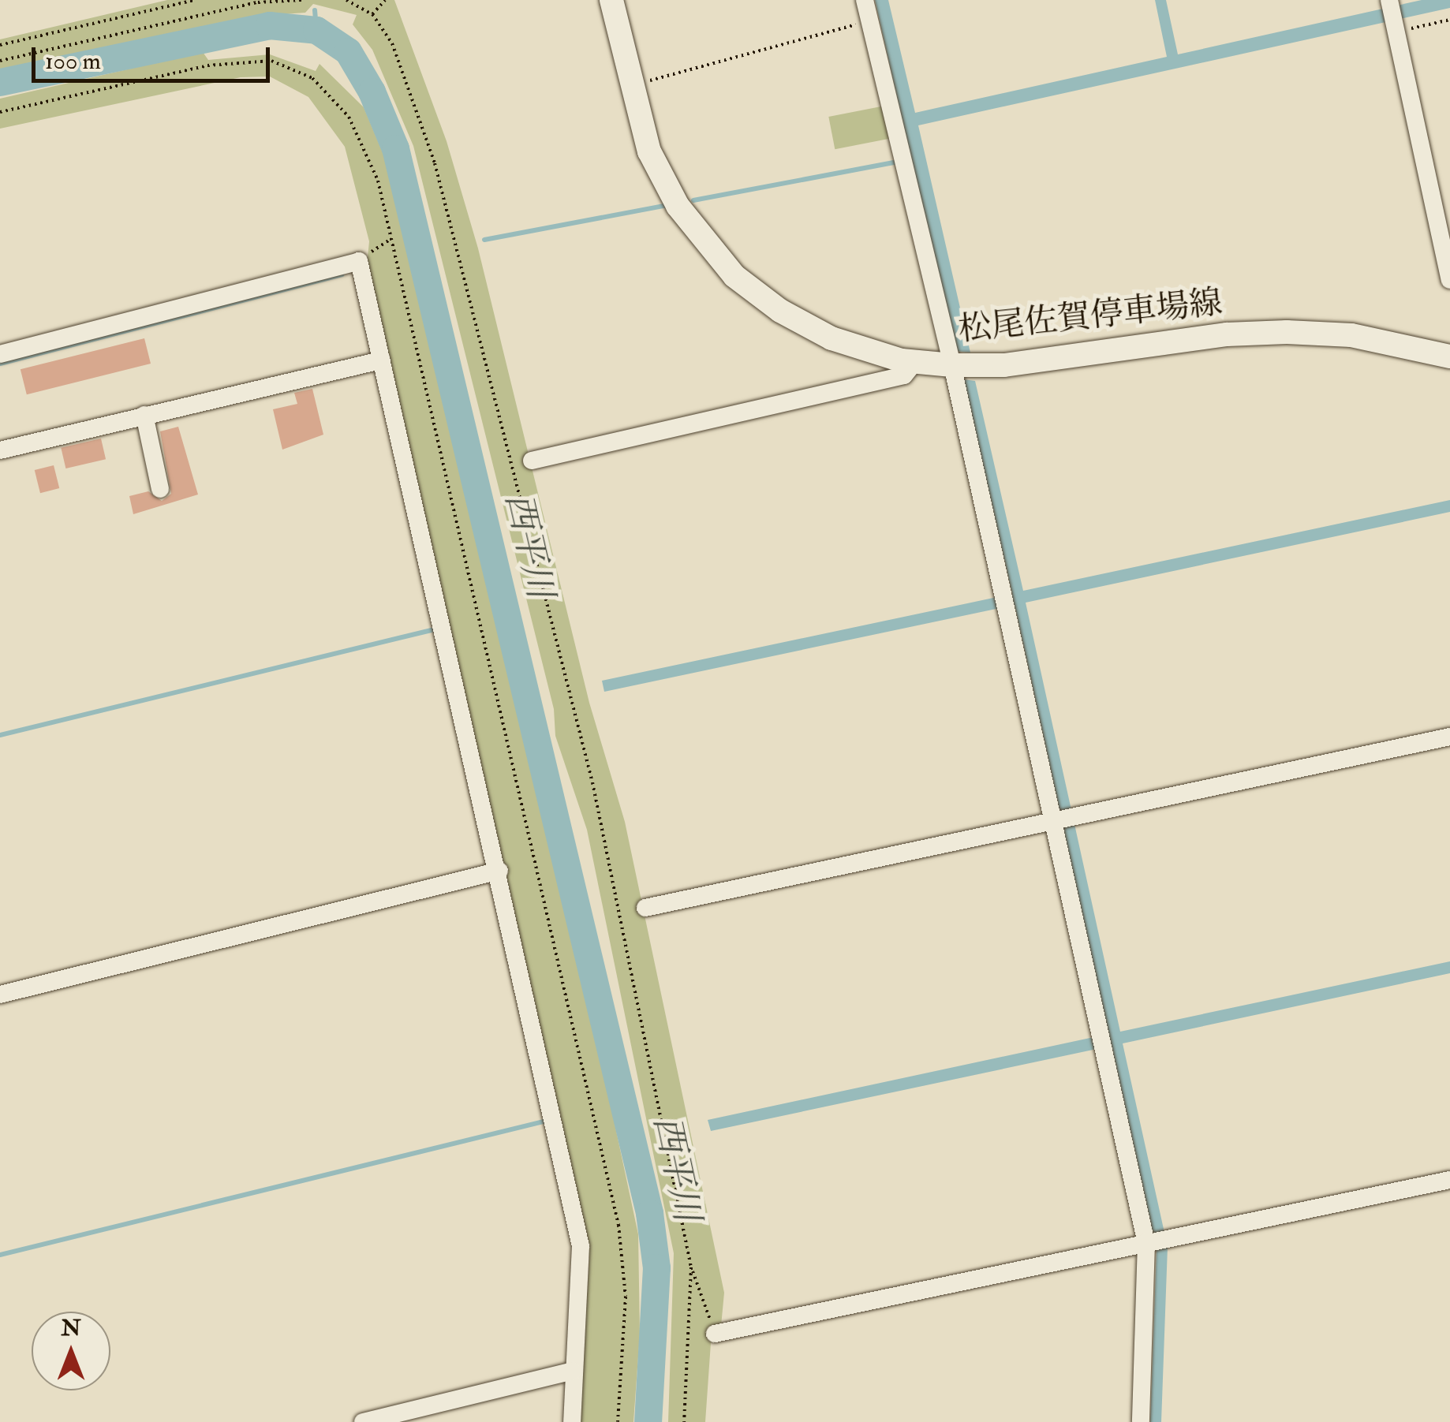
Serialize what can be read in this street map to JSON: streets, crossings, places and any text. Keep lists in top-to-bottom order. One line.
{"streets":{"main road":["松尾佐賀停車場線"]},"water":["西平川"],"scale_bar":"100 m","north":"top"}
